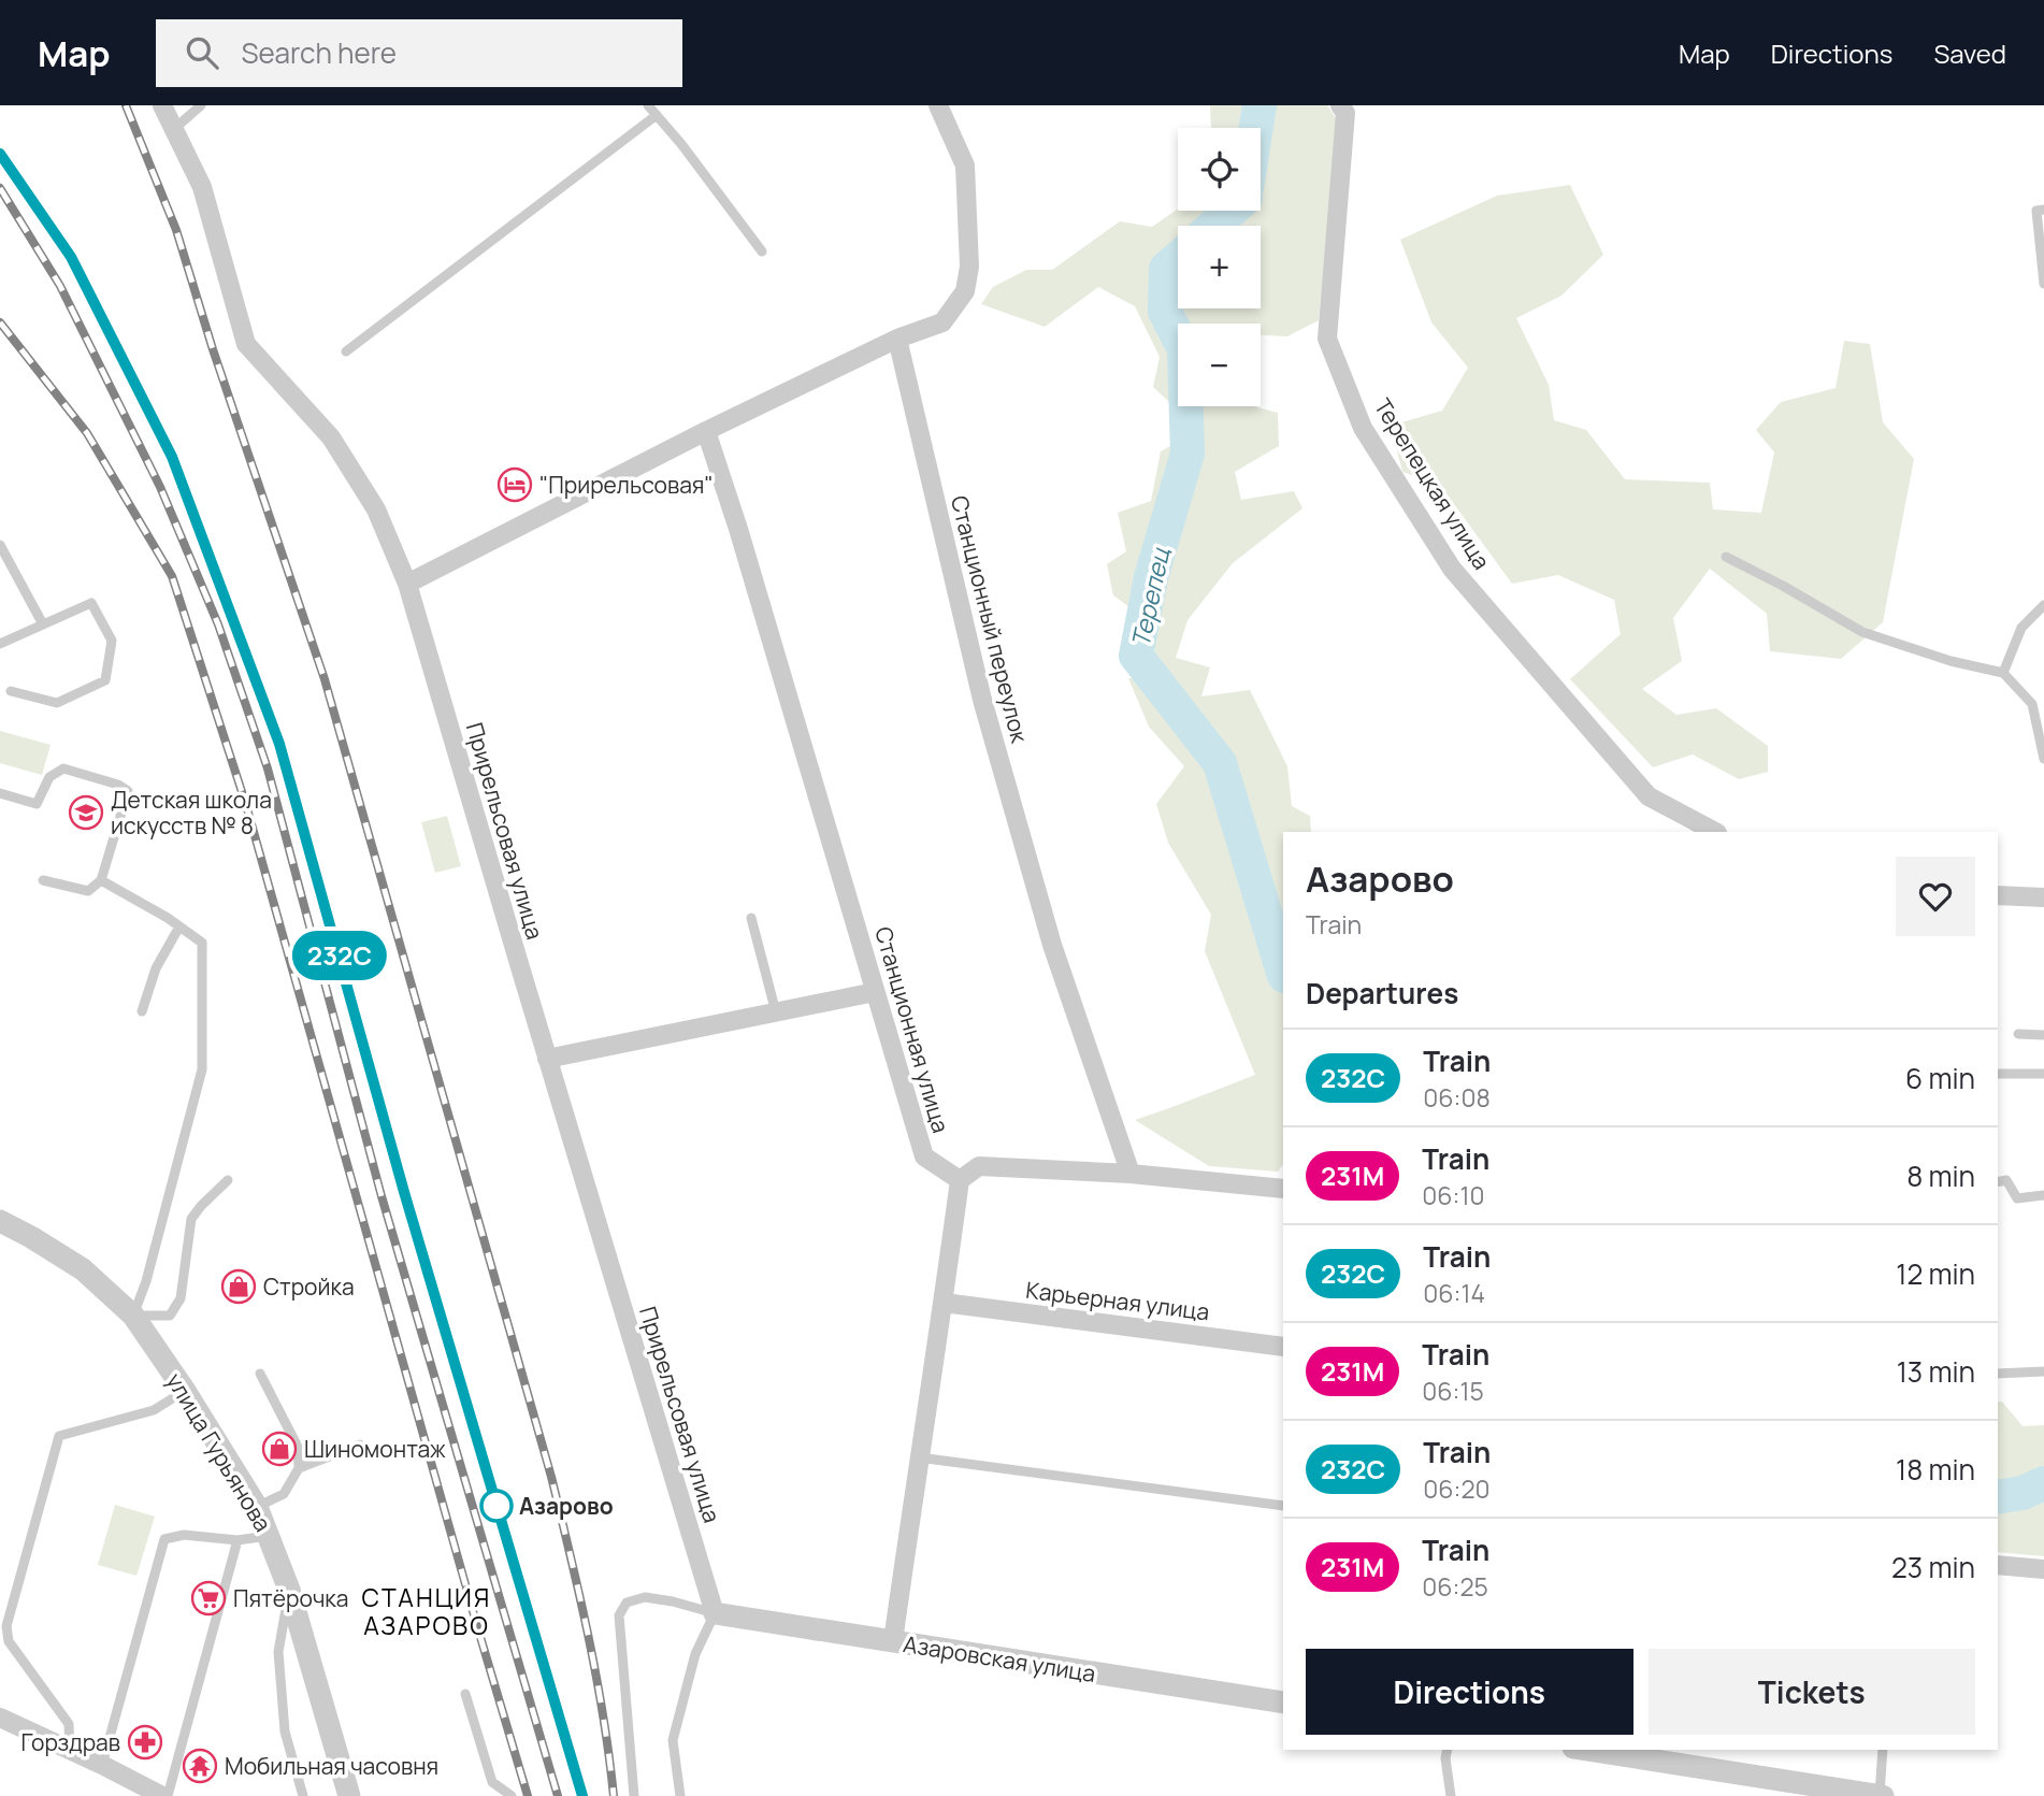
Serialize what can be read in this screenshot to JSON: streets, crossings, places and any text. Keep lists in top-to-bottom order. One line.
{"streets":{"street":["Терепецкая улица","Станционный переулок","Прирельсовая улица","Станционная улица","Карьерная улица","улица Гурьянова","Азаровская улица"]},"crossings":[["Прирельсовая улица","Азаровская улица"]],"districts":["СТАНЦИЯ АЗАРОВО"],"water":["Терепец"],"places":{"hotel":["\"Прирельсовая\""],"school or university":["Детская школа искусств № 8"],"shop":["Стройка","Шиномонтаж"],"other":["Азарово"],"supermarket":["Пятёрочка"],"pharmacy":["Горздрав"],"temple":["Мобильная часовня"]},"page":{"header":"Map","search":"Search here","nav":["Map","Directions","Saved"],"on_map":"232C","map_buttons":["+","−"],"heading":[["Азарово","Train"],"Departures"],"list":[{"mark":"232C","name":"Train","note":"06:08","value":"6 min"},{"mark":"231М","name":"Train","note":"06:10","value":"8 min"},{"mark":"232C","name":"Train","note":"06:14","value":"12 min"},{"mark":"231М","name":"Train","note":"06:15","value":"13 min"},{"mark":"232C","name":"Train","note":"06:20","value":"18 min"},{"mark":"231М","name":"Train","note":"06:25","value":"23 min"}],"buttons":["Directions","Tickets"]}}
